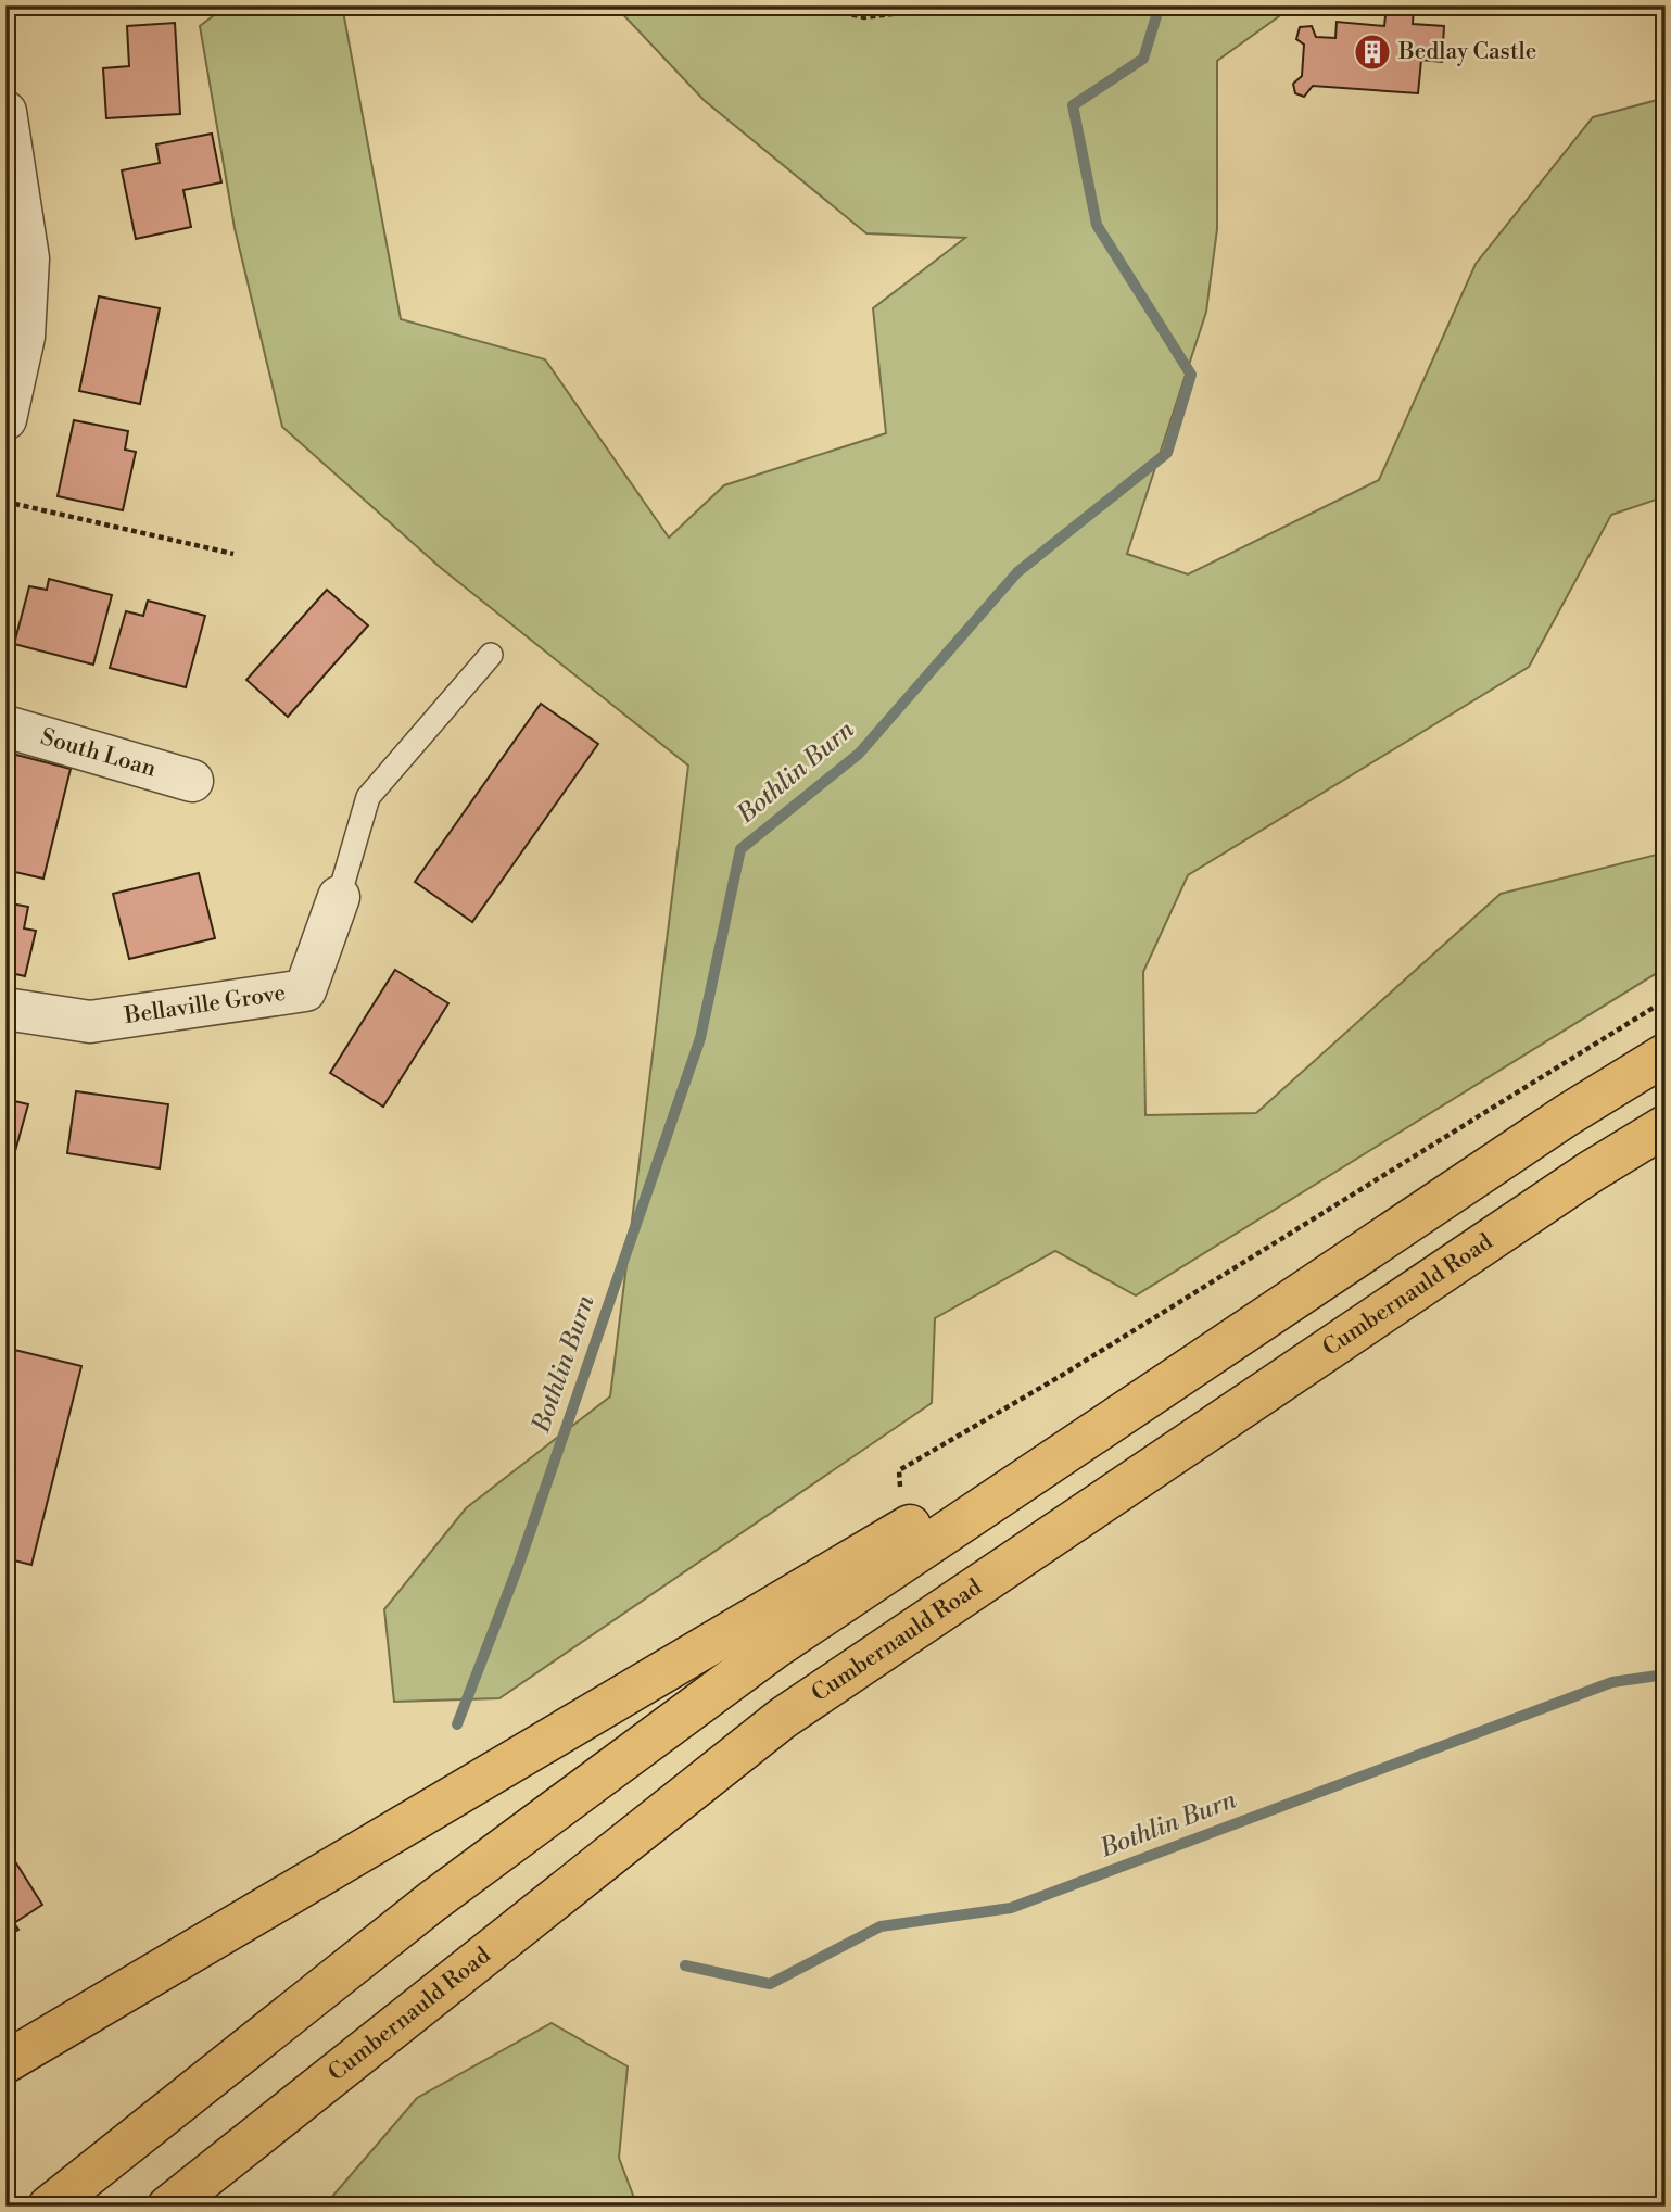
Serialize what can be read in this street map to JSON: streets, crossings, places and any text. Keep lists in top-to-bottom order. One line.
{"streets":{"main road":["Cumbernauld Road"],"street":["South Loan","Bellaville Grove"]},"water":["Bothlin Burn"],"places":{"building":["Bedlay Castle"]}}
